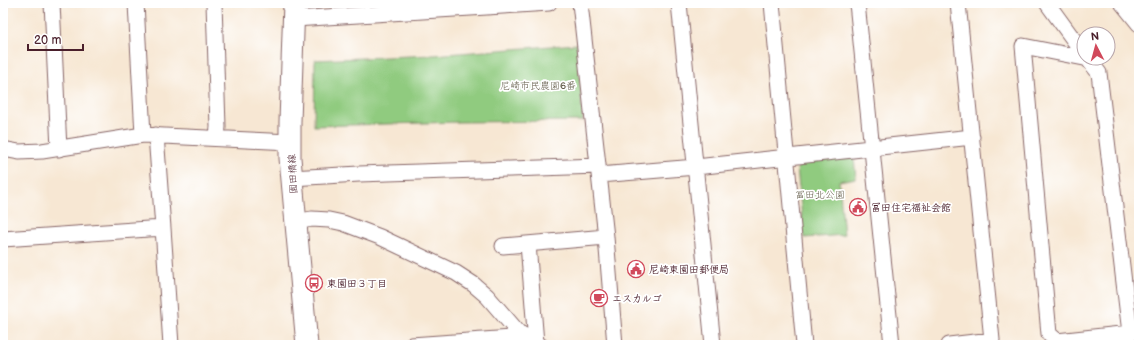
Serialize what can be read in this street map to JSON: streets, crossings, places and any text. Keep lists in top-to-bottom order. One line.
{"streets":{"street":["園田橋線"]},"parks":["尼崎市民農園6番","冨田北公園"],"places":{"public building":["冨田住宅福祉会館","尼崎東園田郵便局"],"bus stop":["東園田３丁目"],"cafe":["エスカルゴ"]},"scale_bar":"20 m","north":"top"}
